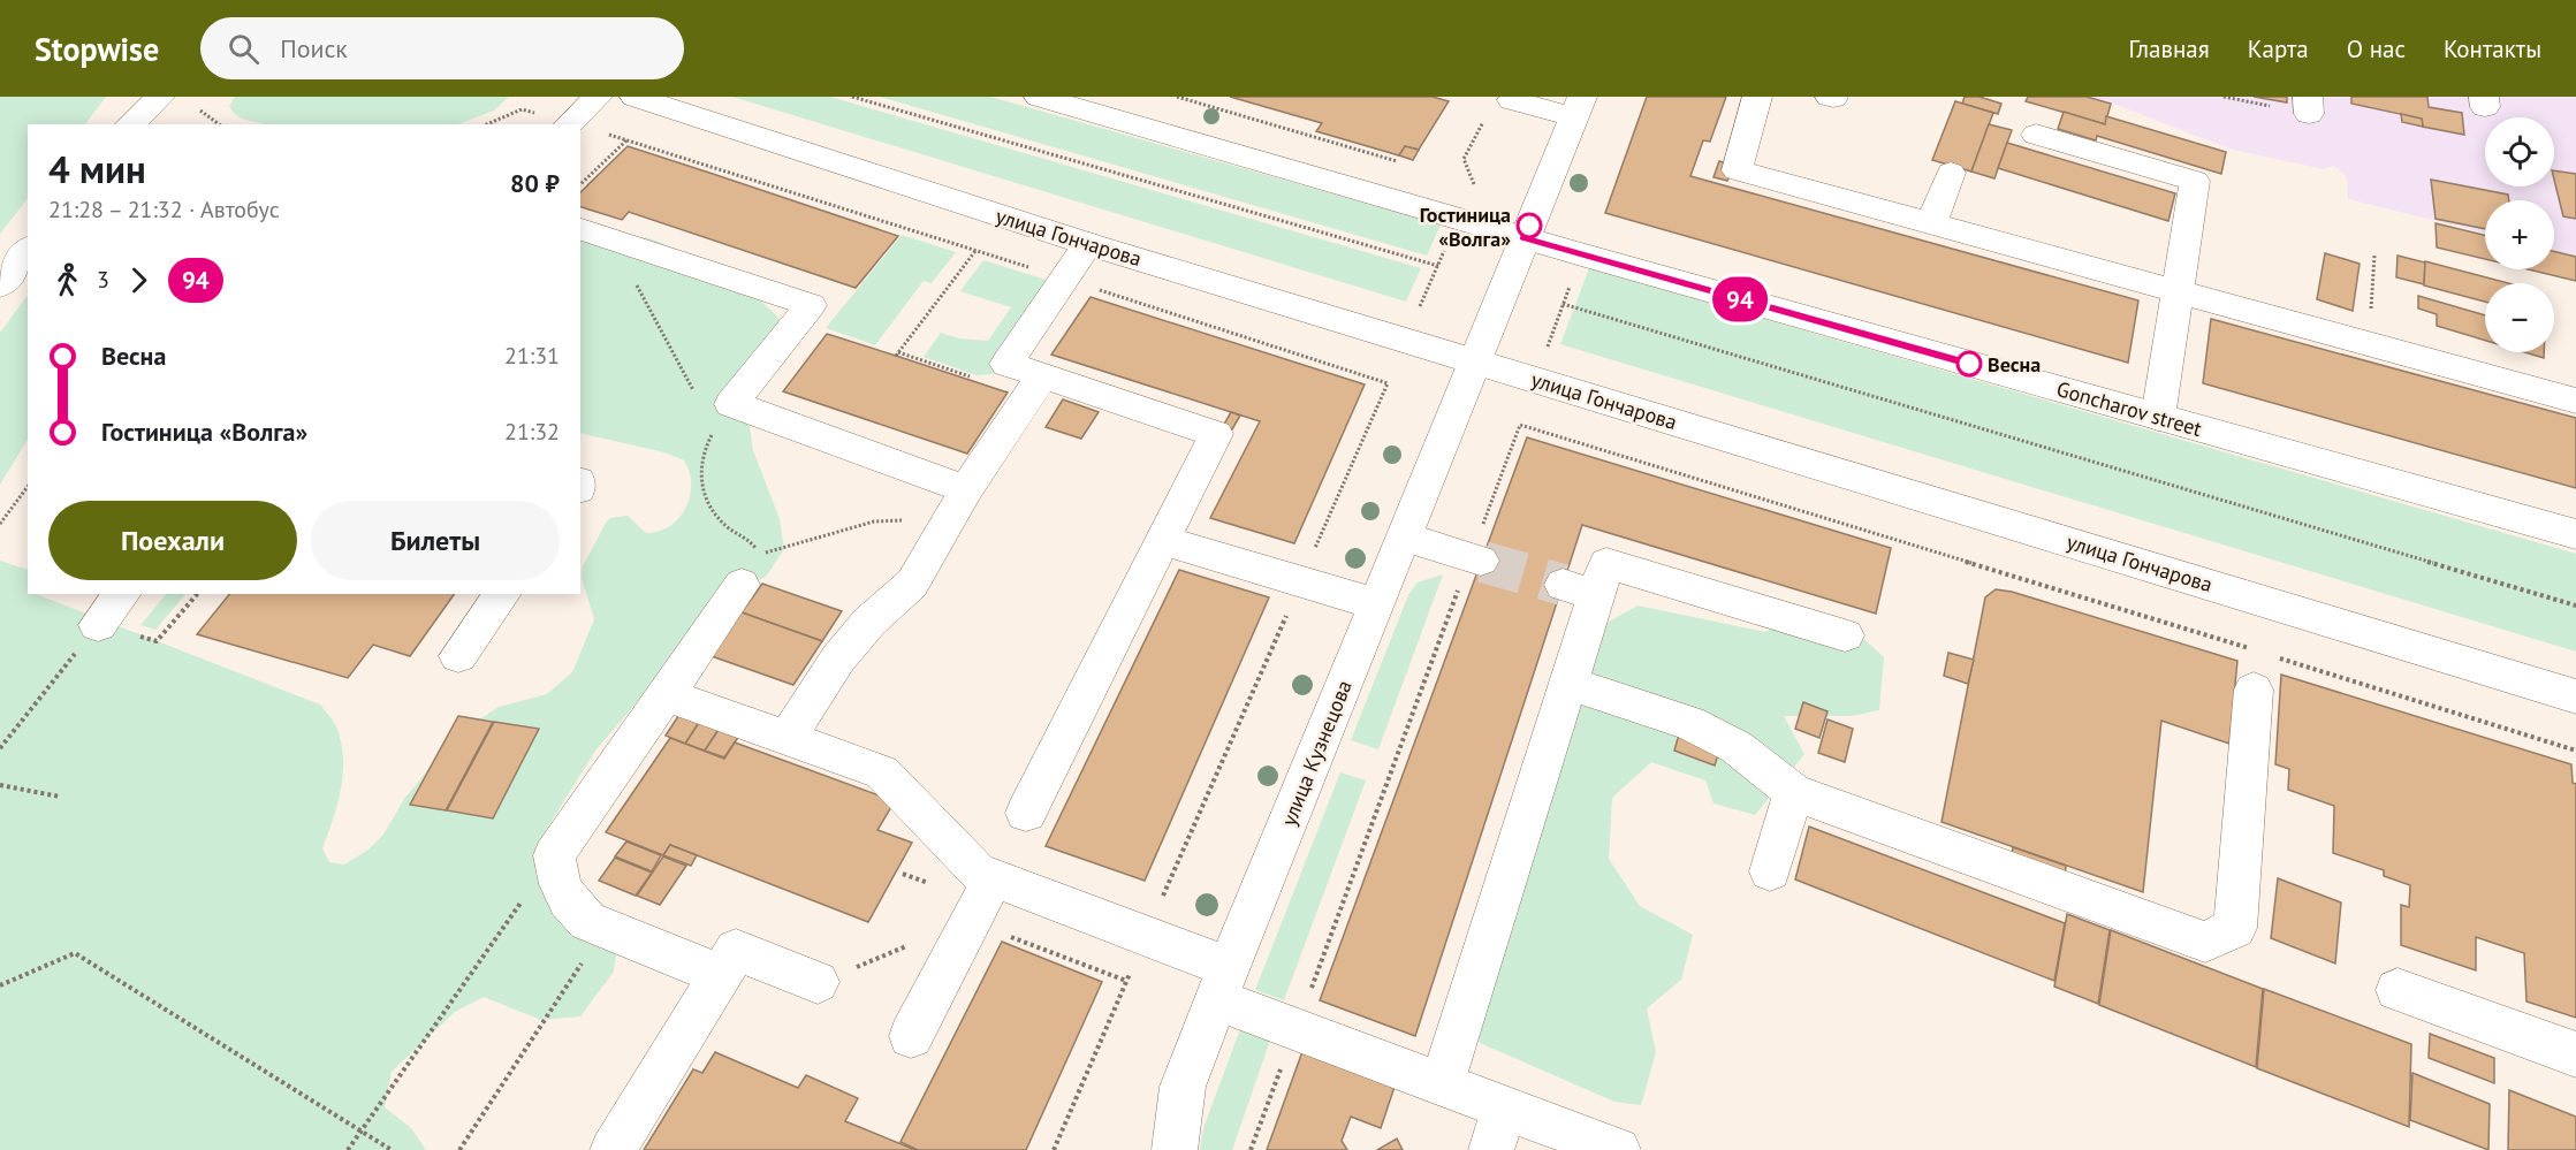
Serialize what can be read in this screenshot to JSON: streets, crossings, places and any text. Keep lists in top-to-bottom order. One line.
{"streets":{"main road":["улица Гончарова","Goncharov street","улица Кузнецова"]},"crossings":[["улица Гончарова","улица Кузнецова"],["Goncharov street","улица Кузнецова"]],"places":["Гостиница «Волга»","Весна"],"lines":["bus line 94"],"page":{"header":"Stopwise","search":"Поиск","nav":["Главная","Карта","О нас","Контакты"],"on_map":"94","map_buttons":["+","−"],"heading":["4 мин","21:28 – 21:32 · Автобус","80 ₽"],"legs":["3","94"],"list":[{"name":"Весна","value":"21:31"},{"name":"Гостиница «Волга»","value":"21:32"}],"buttons":["Поехали","Билеты"]}}
